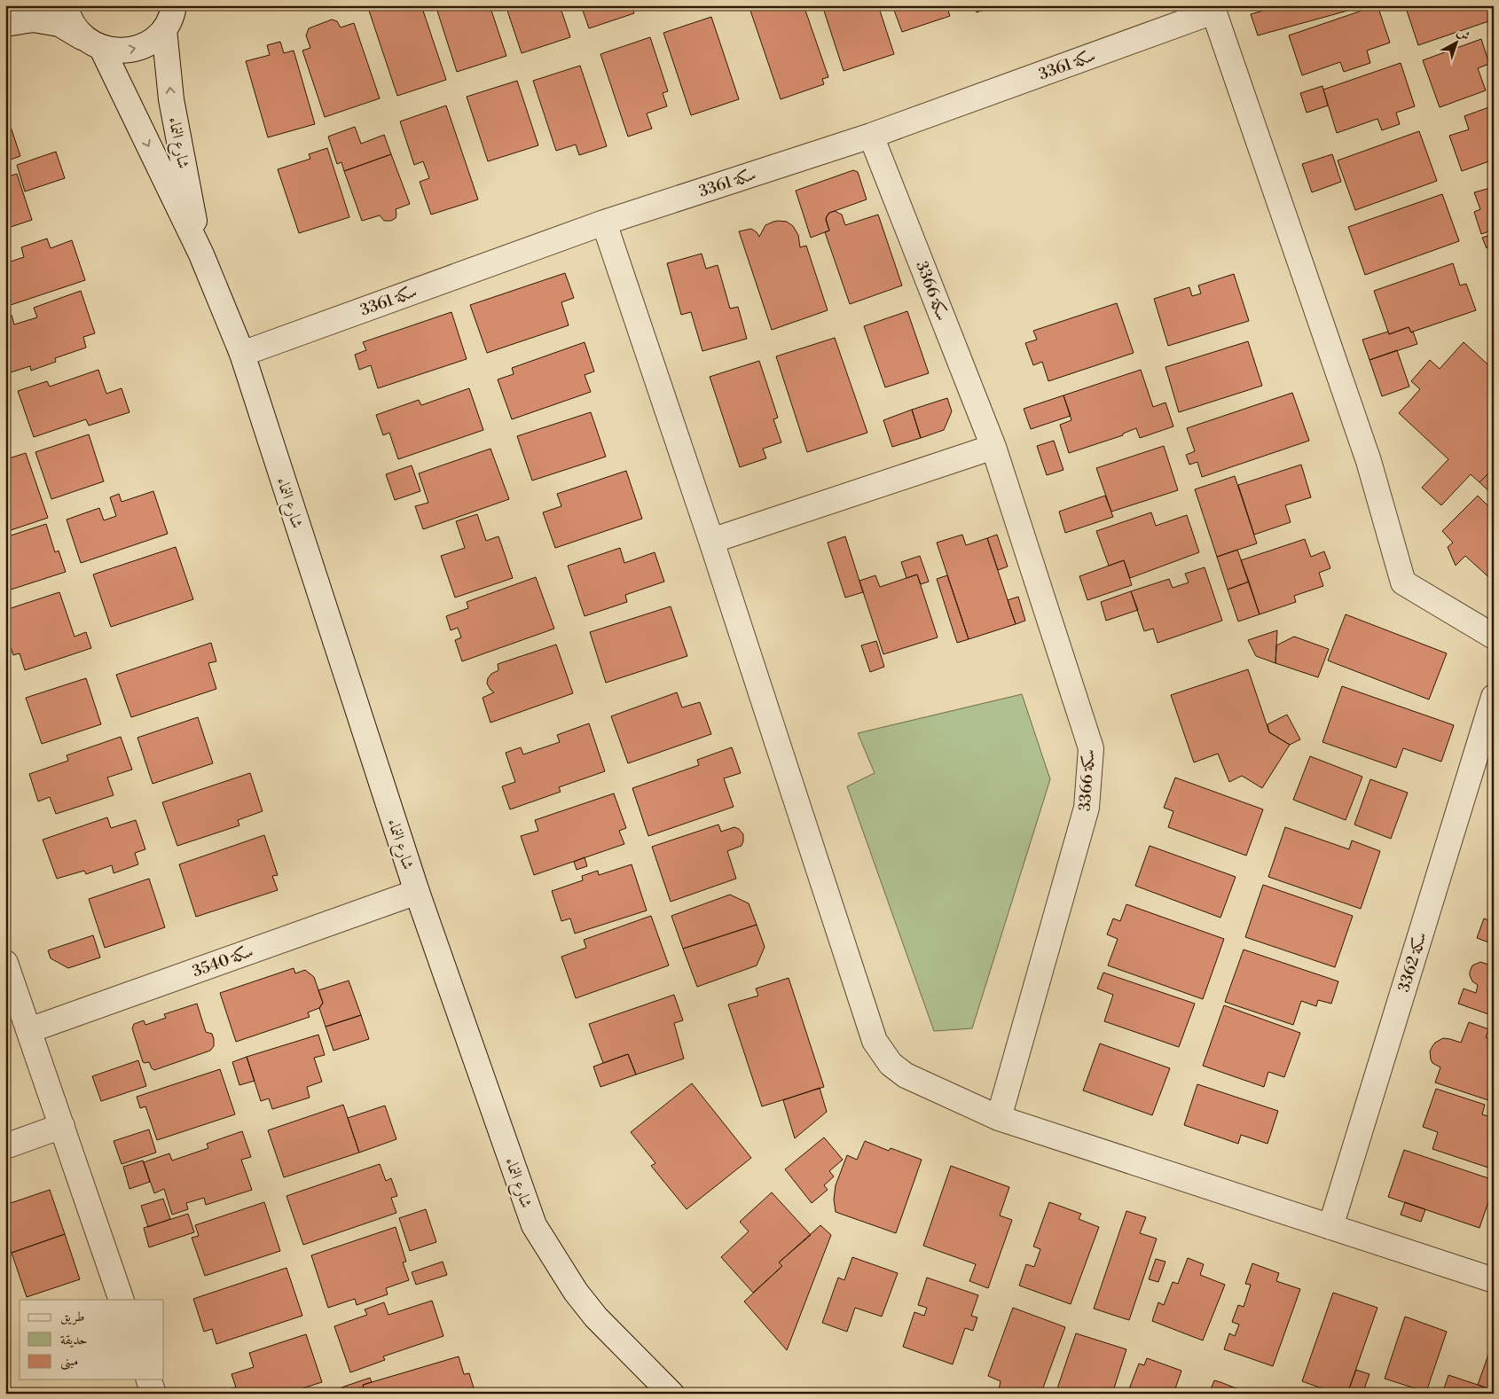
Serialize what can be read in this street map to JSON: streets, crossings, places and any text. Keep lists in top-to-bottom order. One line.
{"streets":{"street":["سكة 3361","شارع النماء","سكة 3366","سكة 3540","سكة 3362"]},"crossings":[["سكة 3361","شارع النماء"],["سكة 3361","سكة 3366"],["شارع النماء","سكة 3540"]],"legend":["طريق","حديقة","مبنى"],"north":"top right"}
